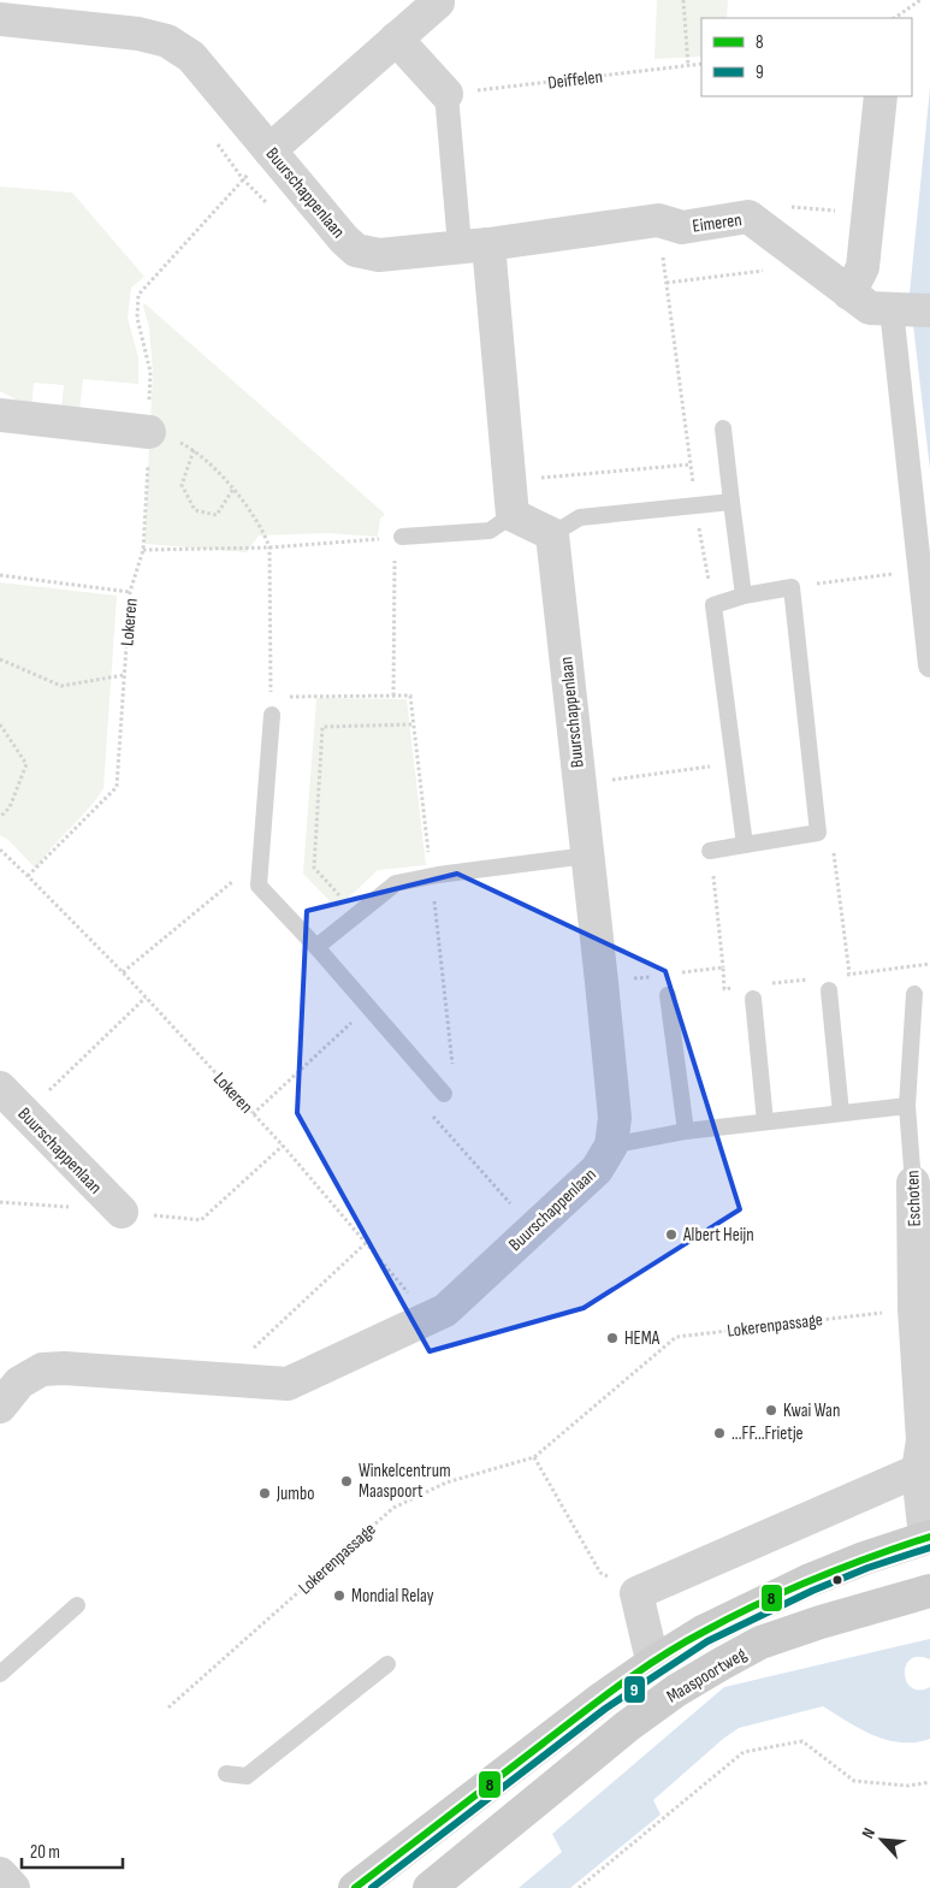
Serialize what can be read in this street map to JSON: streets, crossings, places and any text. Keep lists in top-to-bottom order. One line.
{"streets":{"main road":["Maaspoortweg"],"street":["Buurschappenlaan","Eimeren","Eschoten"],"path":["Deiffelen","Lokeren","Lokerenpassage"]},"crossings":[["Buurschappenlaan","Eimeren"],["Buurschappenlaan","Lokeren"],["Eschoten","Lokerenpassage"]],"places":["Albert Heijn","HEMA","Kwai Wan","...FF...Frietje","Winkelcentrum Maaspoort","Jumbo","Mondial Relay"],"lines":["transit line 8","transit line 9"],"legend":["8","9"],"scale_bar":"20 m","north":"top left"}
